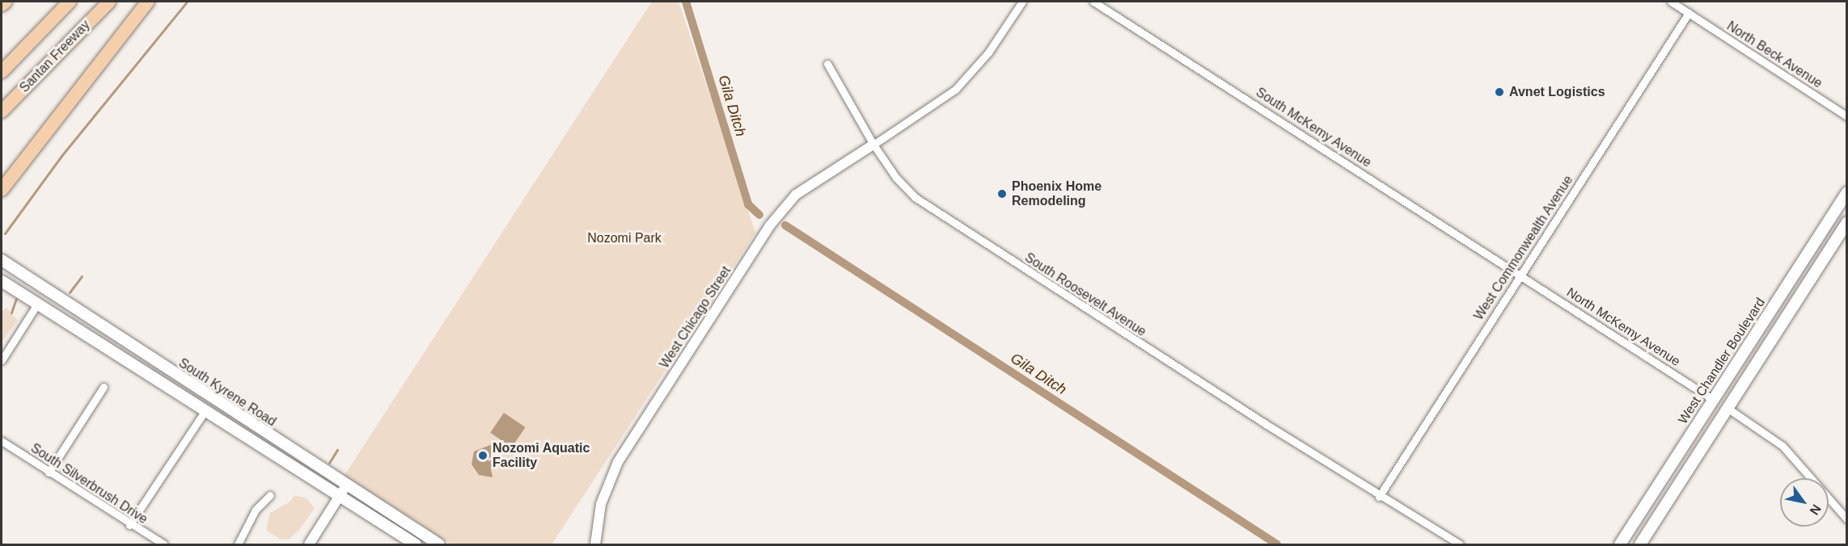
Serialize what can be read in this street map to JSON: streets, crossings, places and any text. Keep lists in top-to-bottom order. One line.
{"streets":{"highway":["Santan Freeway"],"main road":["West Chandler Boulevard","South Kyrene Road"],"street":["North Beck Avenue","South McKemy Avenue","West Commonwealth Avenue","South Roosevelt Avenue","West Chicago Street","North McKemy Avenue","South Silverbrush Drive"]},"crossings":[["North Beck Avenue","West Commonwealth Avenue"],["South McKemy Avenue","West Commonwealth Avenue"],["South McKemy Avenue","North McKemy Avenue"],["West Commonwealth Avenue","South Roosevelt Avenue"],["West Commonwealth Avenue","North McKemy Avenue"],["South Roosevelt Avenue","West Chicago Street"],["North McKemy Avenue","West Chandler Boulevard"]],"water":["Gila Ditch"],"parks":["Nozomi Park"],"places":["Avnet Logistics","Phoenix Home Remodeling","Nozomi Aquatic Facility"],"north":"bottom right"}
